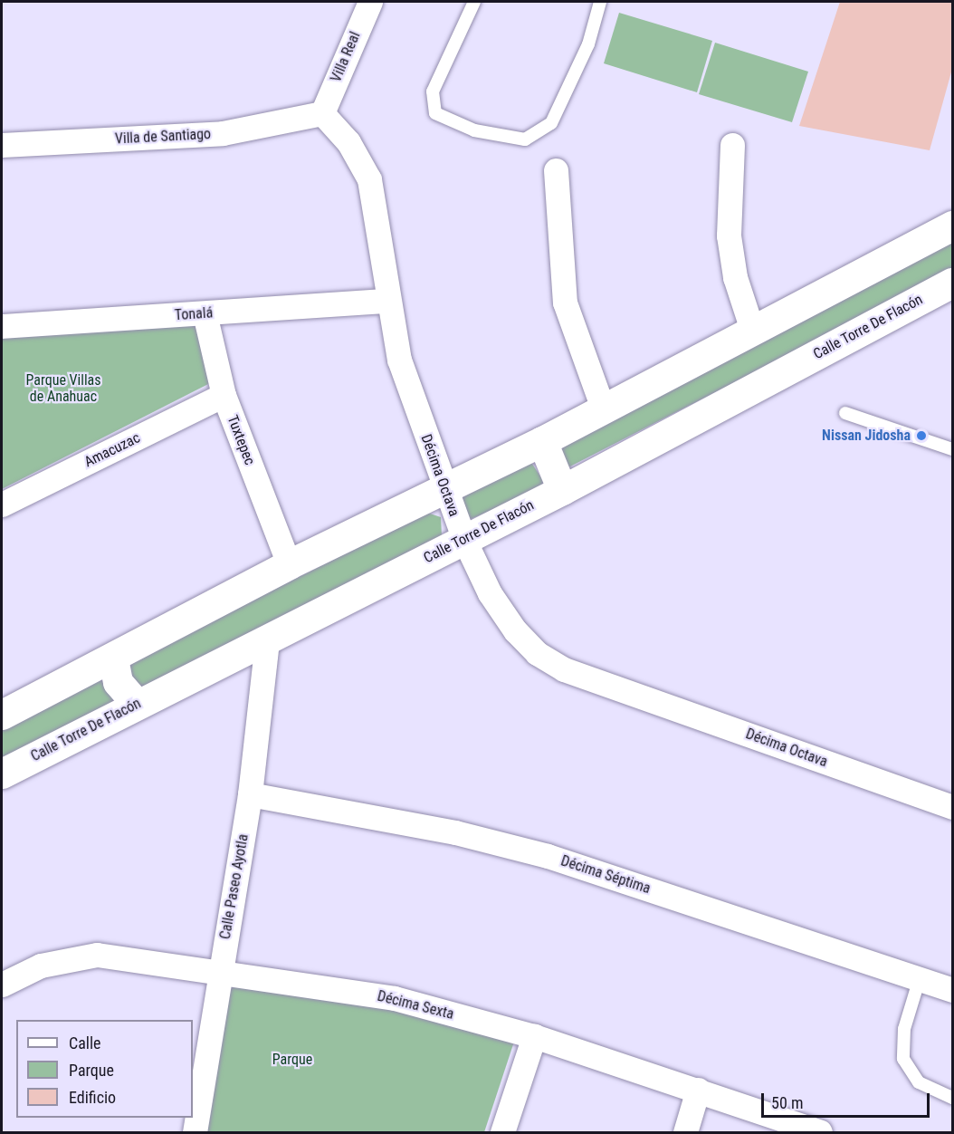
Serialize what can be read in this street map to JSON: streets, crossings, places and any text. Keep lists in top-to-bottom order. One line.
{"streets":{"street":["Villa Real","Villa de Santiago","Tonalá","Calle Torre De Flacón","Tuxtepec","Amacuzac","Décima Octava","Décima Séptima","Calle Paseo Ayotla","Décima Sexta"]},"crossings":[["Villa Real","Villa de Santiago"],["Villa Real","Décima Octava"],["Villa de Santiago","Décima Octava"],["Tonalá","Tuxtepec"],["Tonalá","Décima Octava"],["Calle Torre De Flacón","Décima Octava"],["Calle Torre De Flacón","Calle Paseo Ayotla"],["Tuxtepec","Amacuzac"],["Décima Séptima","Calle Paseo Ayotla"],["Calle Paseo Ayotla","Décima Sexta"]],"parks":["Parque Villas de Anahuac","Parque"],"places":["Nissan Jidosha"],"legend":["Calle","Parque","Edificio"],"scale_bar":"50 m"}
